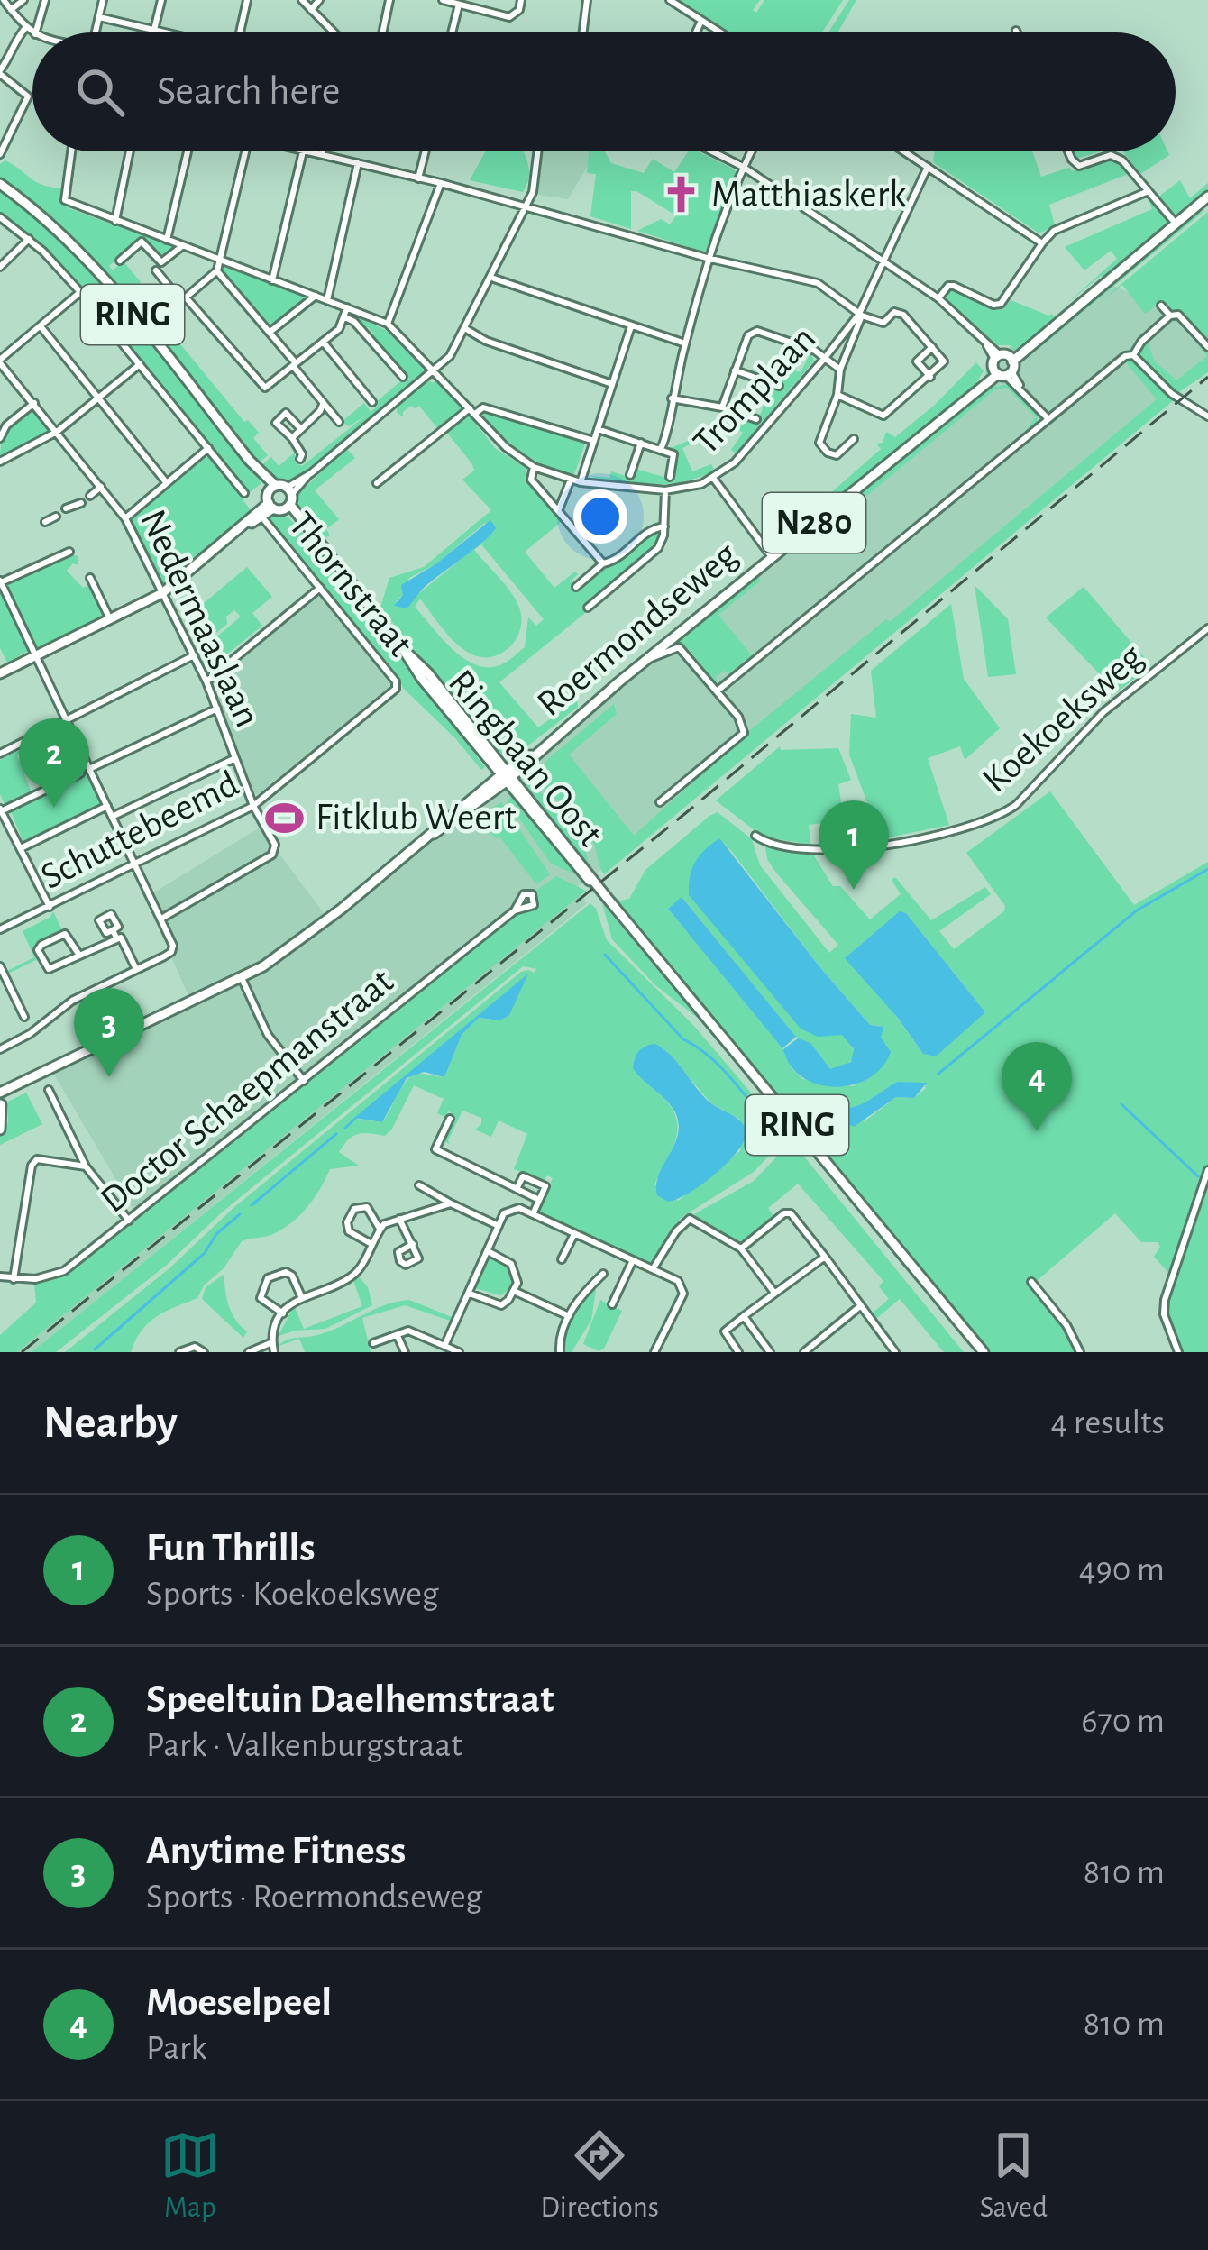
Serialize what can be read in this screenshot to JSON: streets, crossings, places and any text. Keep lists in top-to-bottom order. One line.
{"streets":{"main road":["RING","N280","Roermondseweg","Ringbaan Oost"],"street":["Tromplaan","Thornstraat","Nedermaaslaan","Koekoeksweg","Schuttebeemd","Doctor Schaepmanstraat"]},"crossings":[["Thornstraat","Schuttebeemd"],["Nedermaaslaan","Schuttebeemd"],["Roermondseweg","Ringbaan Oost"]],"places":{"church":["Matthiaskerk"],"sports":["Fitklub Weert"]},"page":{"search":"Search here","pins":["2","1","3","4"],"heading":["Nearby","4 results"],"list":[{"mark":"1","name":"Fun Thrills","note":"Sports · Koekoeksweg","value":"490 m"},{"mark":"2","name":"Speeltuin Daelhemstraat","note":"Park · Valkenburgstraat","value":"670 m"},{"mark":"3","name":"Anytime Fitness","note":"Sports · Roermondseweg","value":"810 m"},{"mark":"4","name":"Moeselpeel","note":"Park","value":"810 m"}],"nav":["Map","Directions","Saved"]}}
